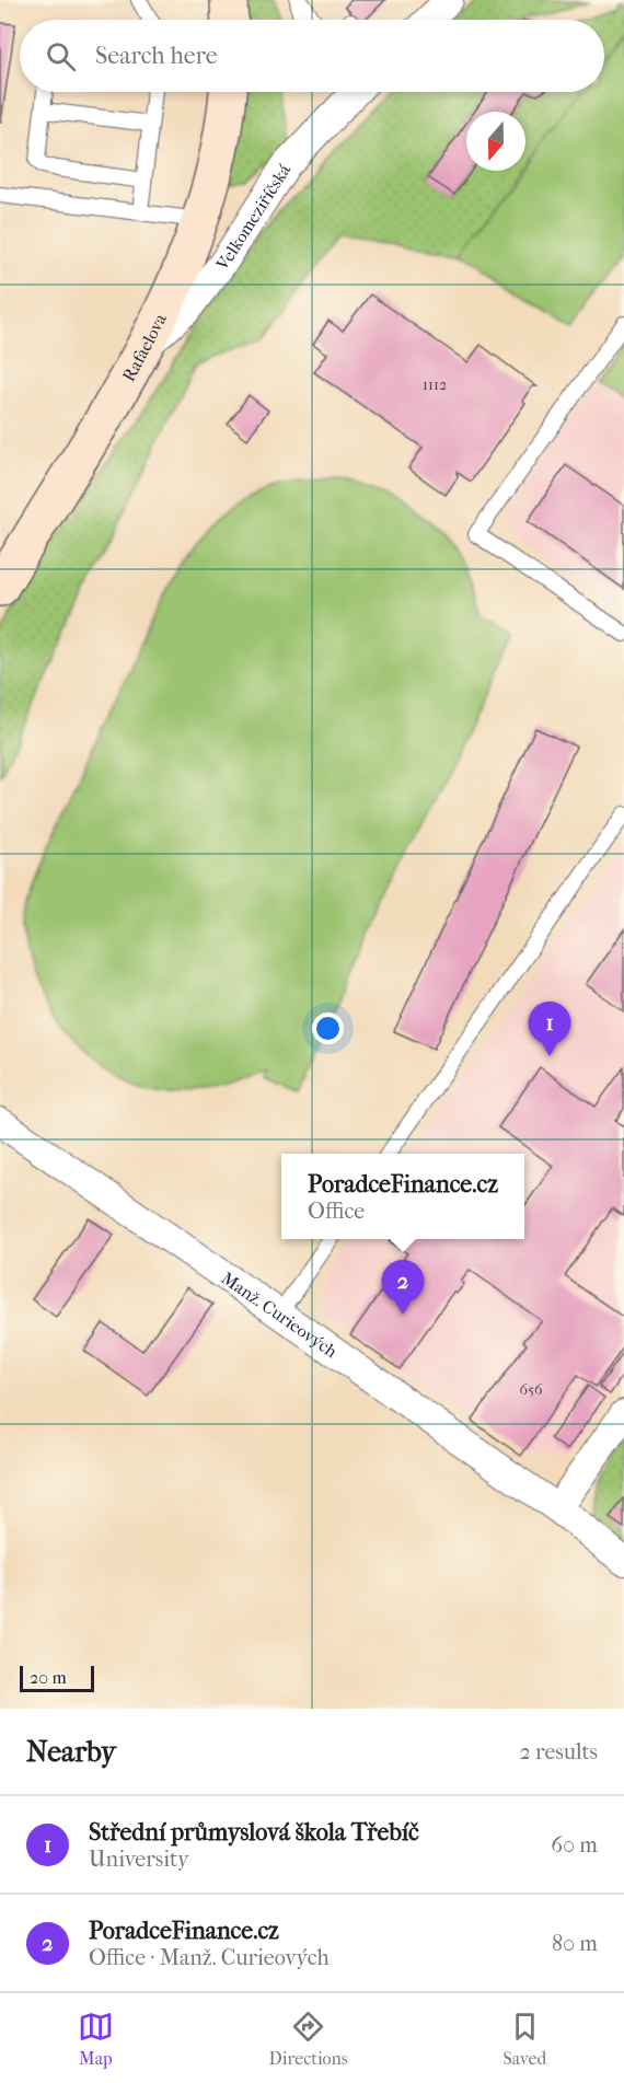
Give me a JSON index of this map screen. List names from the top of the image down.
{
  "streets": {
    "main road": ["Rafaelova"],
    "street": ["Velkomeziříčská", "Manž. Curieových"]
  },
  "crossings": [
    ["Velkomeziříčská", "Rafaelova"]
  ],
  "house_numbers": ["1112", "656"],
  "scale_bar": "20 m",
  "north": "bottom",
  "page": {
    "search": "Search here",
    "pins": ["1", "2"],
    "popup": ["PoradceFinance.cz", "Office"],
    "scale": "20 m",
    "heading": ["Nearby", "2 results"],
    "list": [
      {
        "mark": "1",
        "name": "Střední průmyslová škola Třebíč",
        "note": "University",
        "value": "60 m"
      },
      {
        "mark": "2",
        "name": "PoradceFinance.cz",
        "note": "Office · Manž. Curieových",
        "value": "80 m"
      }
    ],
    "nav": ["Map", "Directions", "Saved"]
  }
}
